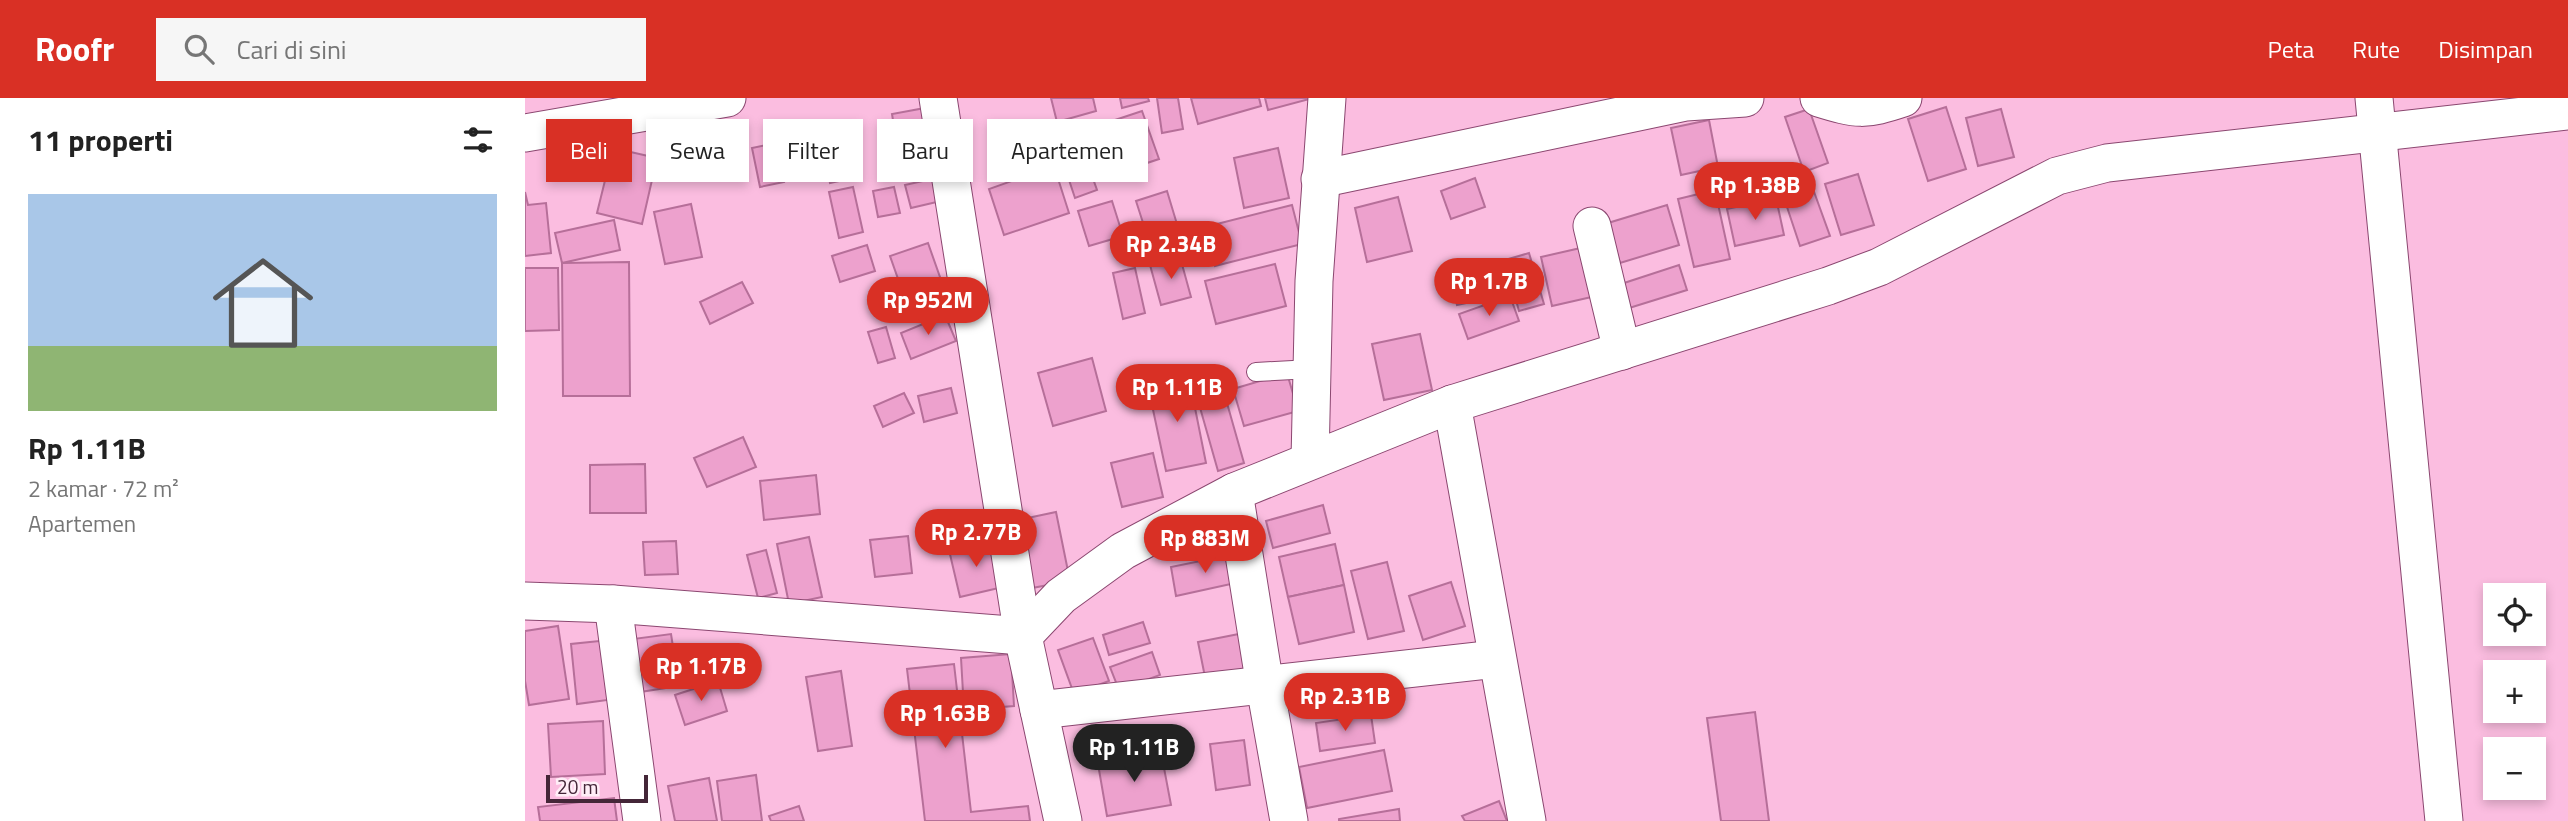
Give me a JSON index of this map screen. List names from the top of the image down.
{
  "scale_bar": "20 m",
  "page": {
    "header": "Roofr",
    "search": "Cari di sini",
    "nav": ["Peta", "Rute", "Disimpan"],
    "heading": "11 properti",
    "chip": [
      "Beli",
      "Sewa",
      "Filter",
      "Baru",
      "Apartemen"
    ],
    "price": [
      "Rp 1.38B",
      "Rp 2.34B",
      "Rp 1.7B",
      "Rp 952M",
      "Rp 1.11B",
      "Rp 2.77B",
      "Rp 883M",
      "Rp 1.17B",
      "Rp 2.31B",
      "Rp 1.63B",
      "Rp 1.11B"
    ],
    "list": [
      {
        "name": "Rp 1.11B",
        "note": "2 kamar · 72 m² · Apartemen"
      }
    ],
    "map_buttons": ["+", "−"],
    "scale": "20 m"
  }
}
